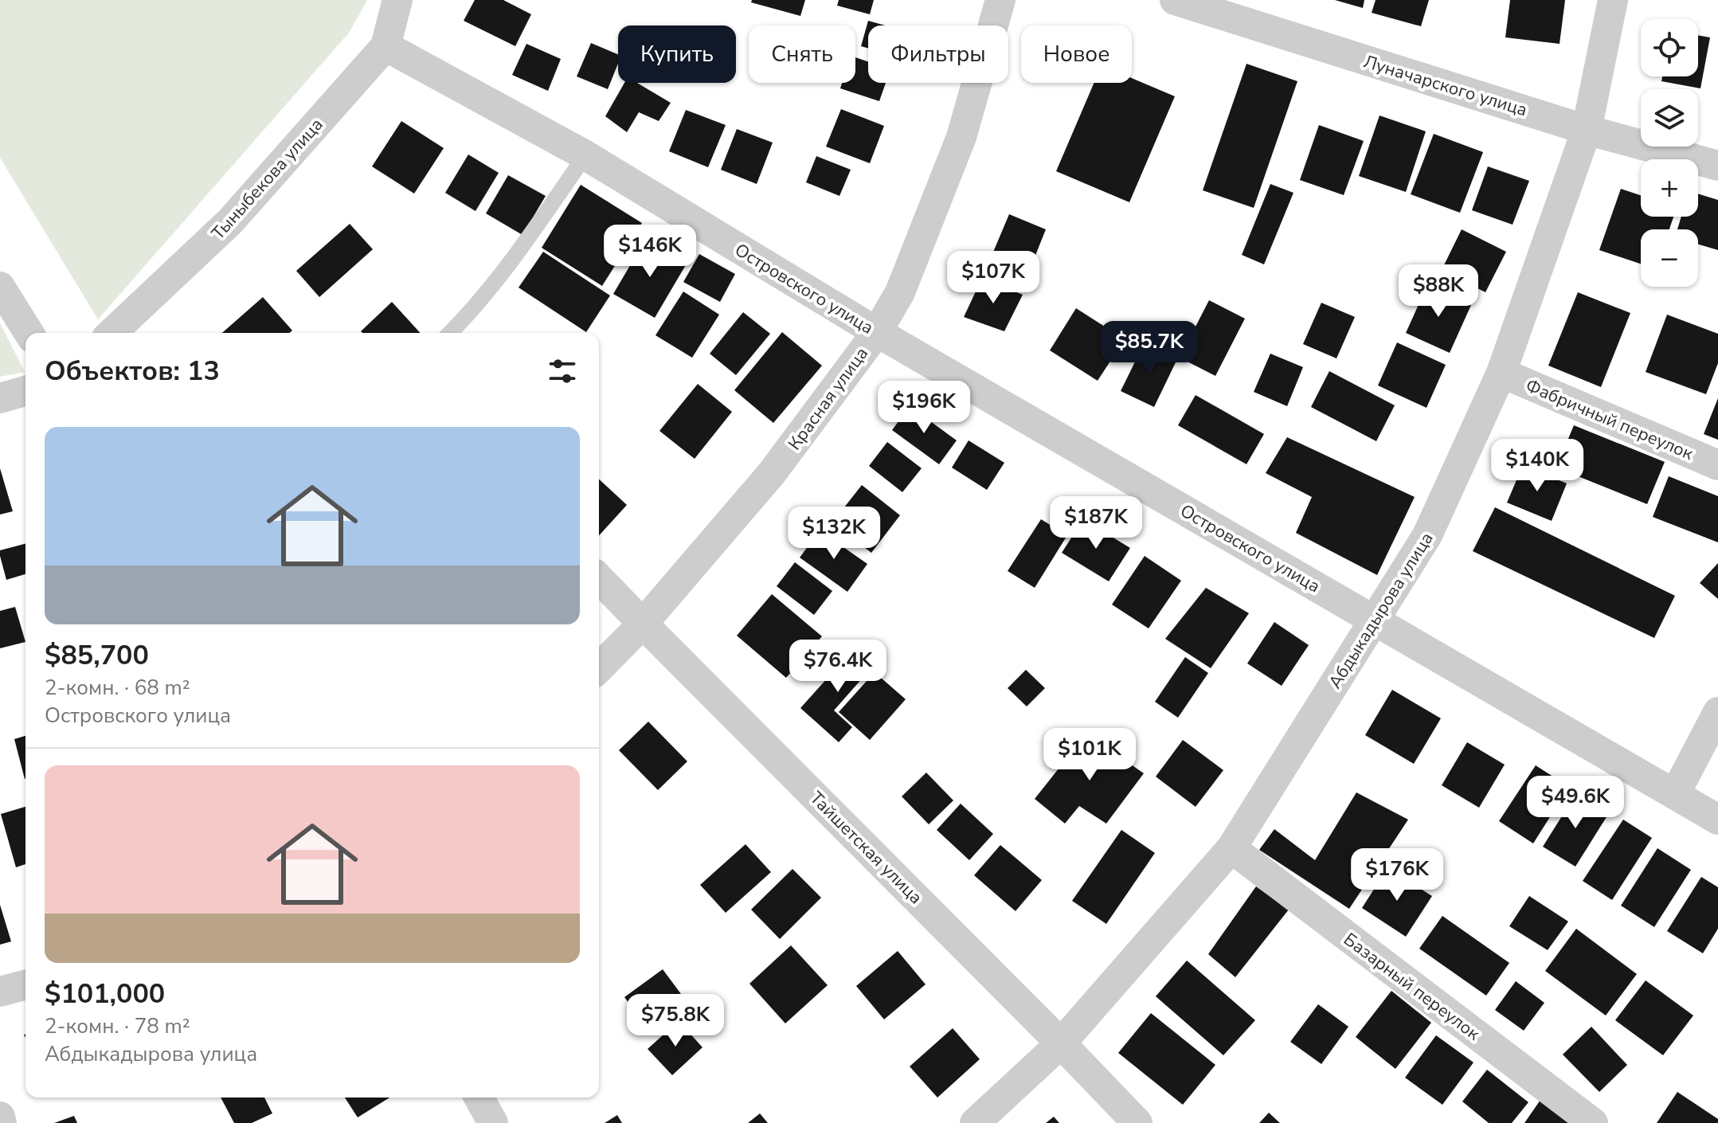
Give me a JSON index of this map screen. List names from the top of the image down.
{
  "streets": {
    "street": [
      "Луначарского улица",
      "Тыныбекова улица",
      "Островского улица",
      "Красная улица",
      "Фабричный переулок",
      "Абдыкадырова улица",
      "Тайшетская улица",
      "Базарный переулок"
    ]
  },
  "crossings": [
    ["Луначарского улица", "Абдыкадырова улица"],
    ["Тыныбекова улица", "Островского улица"],
    ["Островского улица", "Красная улица"],
    ["Островского улица", "Абдыкадырова улица"],
    ["Красная улица", "Тайшетская улица"],
    ["Фабричный переулок", "Абдыкадырова улица"],
    ["Абдыкадырова улица", "Тайшетская улица"],
    ["Абдыкадырова улица", "Базарный переулок"]
  ],
  "page": {
    "map_buttons": ["+", "−"],
    "chip": [
      "Купить",
      "Снять",
      "Фильтры",
      "Новое"
    ],
    "price": [
      "$146K",
      "$107K",
      "$88K",
      "$85.7K",
      "$196K",
      "$140K",
      "$187K",
      "$132K",
      "$76.4K",
      "$101K",
      "$49.6K",
      "$176K",
      "$75.8K"
    ],
    "heading": "Объектов: 13",
    "list": [
      {
        "name": "$85,700",
        "note": "2-комн. · 68 m² · Островского улица"
      },
      {
        "name": "$101,000",
        "note": "2-комн. · 78 m² · Абдыкадырова улица"
      }
    ]
  }
}
